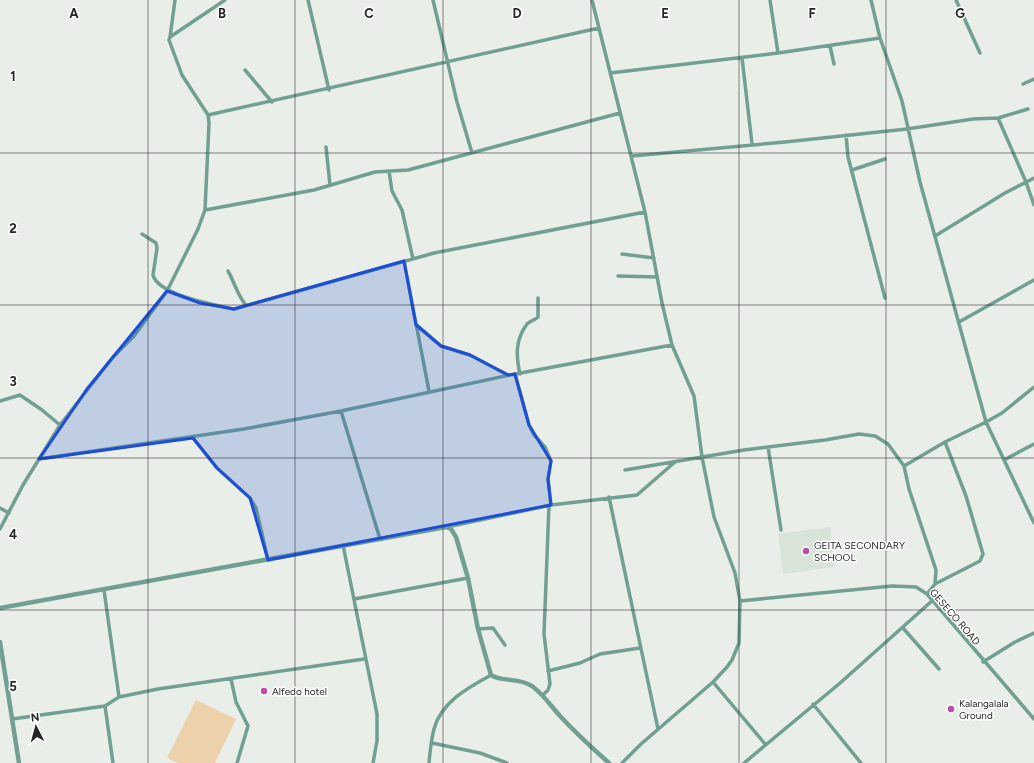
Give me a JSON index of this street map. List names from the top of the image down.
{
  "streets": {
    "street": ["GESECO ROAD"]
  },
  "places": ["GEITA SECONDARY SCHOOL", "Alfedo hotel", "Kalangalala Ground"],
  "north": "top",
  "grid": {
    "columns": [
      "A",
      "B",
      "C",
      "D",
      "E",
      "F",
      "G"
    ],
    "rows": [
      "1",
      "2",
      "3",
      "4",
      "5"
    ]
  }
}
